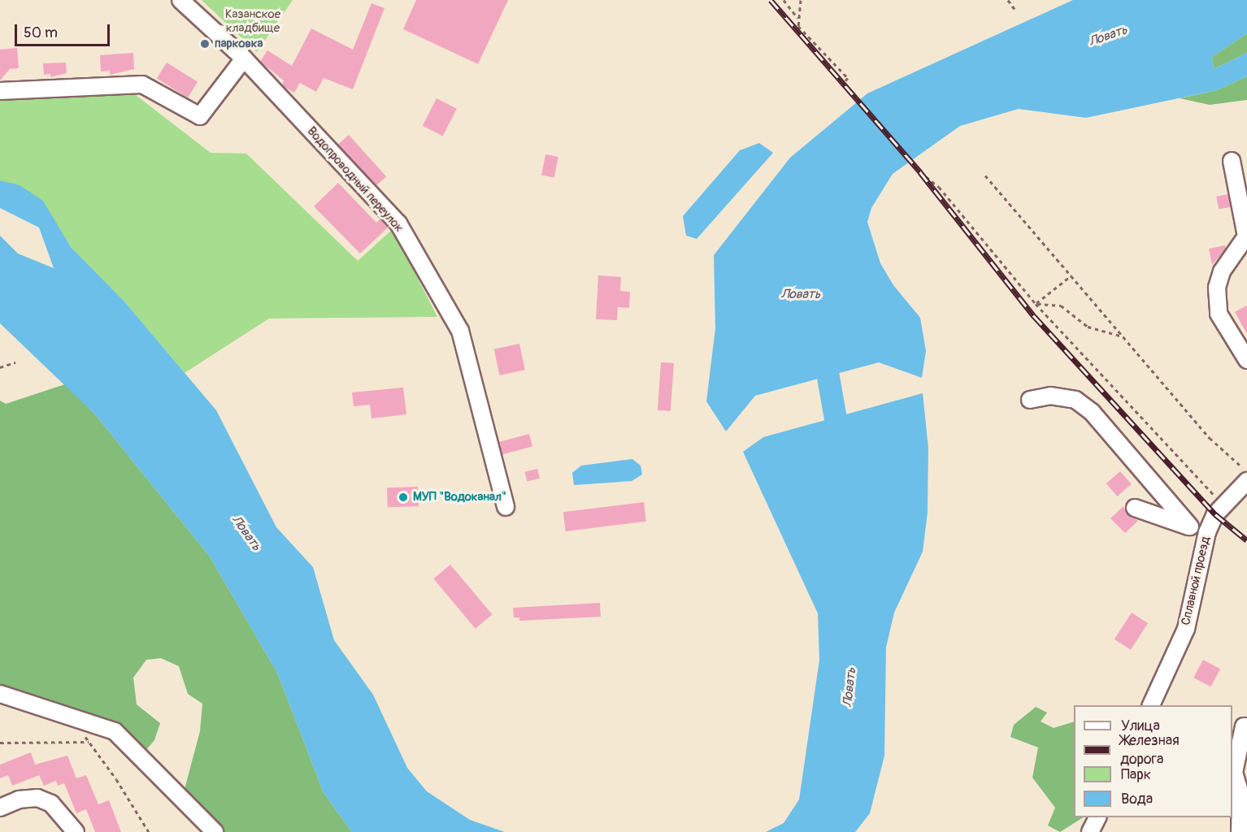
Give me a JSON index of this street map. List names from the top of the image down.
{
  "streets": {
    "street": ["Водопроводный переулок", "Сплавной проезд"]
  },
  "water": ["Ловать"],
  "parks": ["Казанское кладбище"],
  "places": ["парковка", "МУП \"Водоканал\""],
  "legend": [
    "Улица",
    "Железная дорога",
    "Парк",
    "Вода"
  ],
  "scale_bar": "50 m"
}
